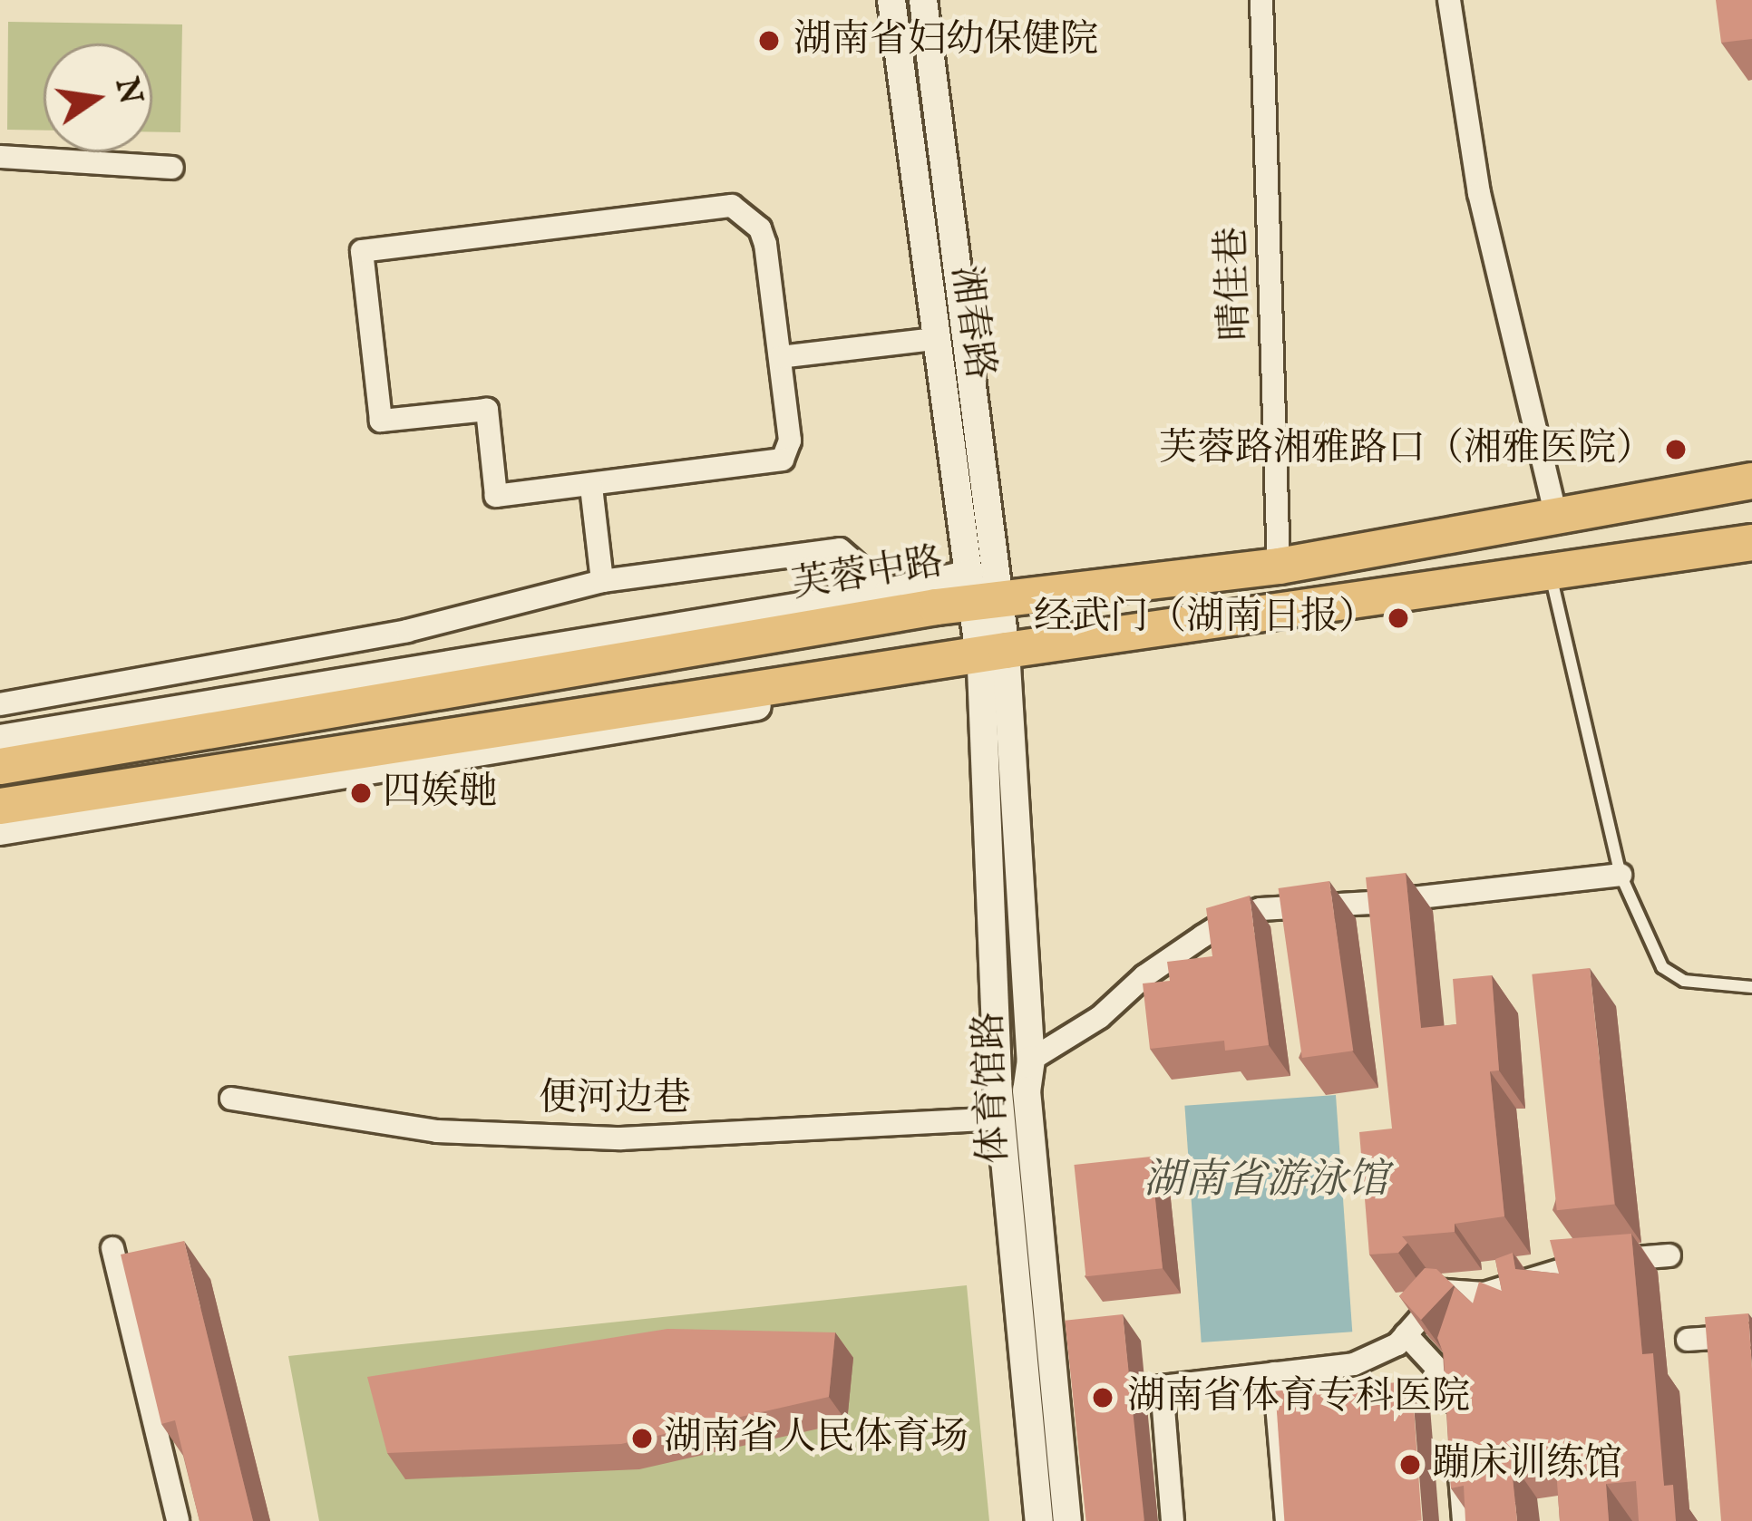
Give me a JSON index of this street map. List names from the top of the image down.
{
  "streets": {
    "main road": ["芙蓉中路"],
    "street": [
      "晴佳巷",
      "湘春路",
      "体育馆路",
      "便河边巷"
    ]
  },
  "crossings": [
    ["晴佳巷", "芙蓉中路"],
    ["湘春路", "芙蓉中路"],
    ["湘春路", "体育馆路"],
    ["体育馆路", "便河边巷"]
  ],
  "water": ["湖南省游泳馆"],
  "places": [
    "湖南省妇幼保健院",
    "芙蓉路湘雅路口（湘雅医院）",
    "经武门（湖南日报）",
    "四娭毑",
    "湖南省体育专科医院",
    "湖南省人民体育场",
    "蹦床训练馆"
  ],
  "north": "right"
}
